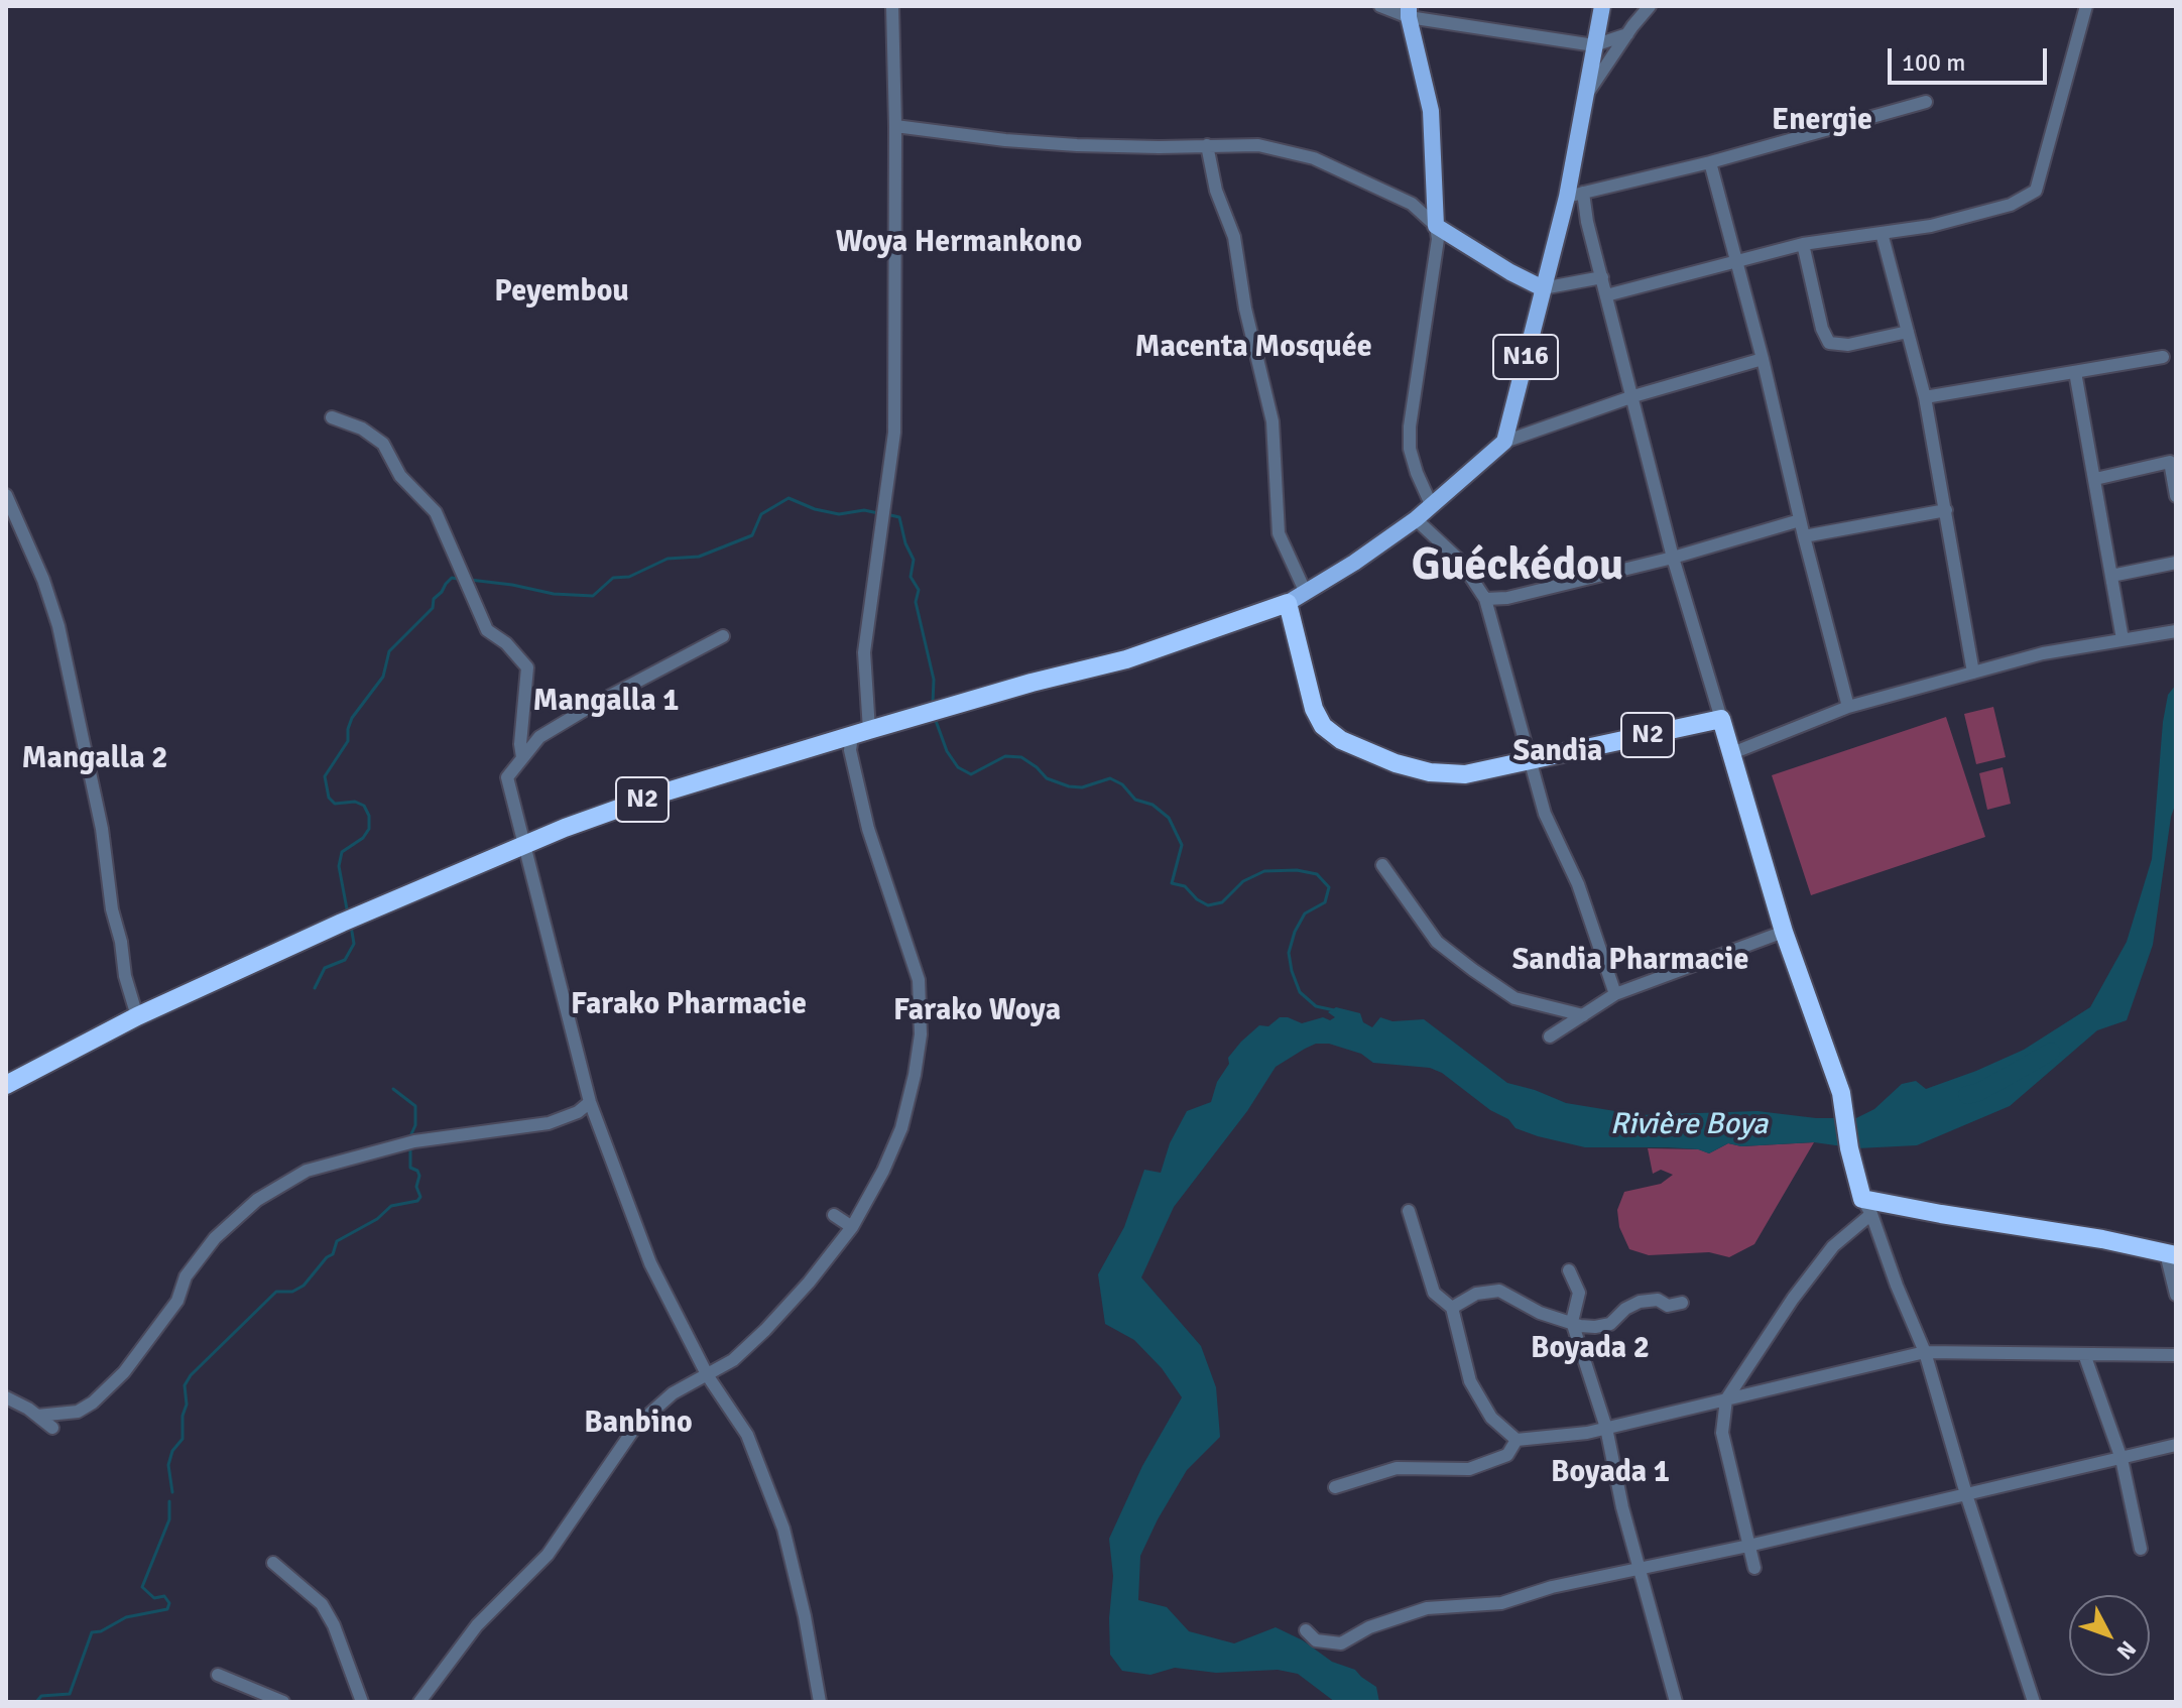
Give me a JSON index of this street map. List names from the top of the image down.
{
  "streets": {
    "highway": ["N2"],
    "main road": ["N16"]
  },
  "districts": [
    "Energie",
    "Woya Hermankono",
    "Peyembou",
    "Macenta Mosquée",
    "Guéckédou",
    "Mangalla 1",
    "Sandia",
    "Mangalla 2",
    "Sandia Pharmacie",
    "Farako Pharmacie",
    "Farako Woya",
    "Boyada 2",
    "Banbino",
    "Boyada 1"
  ],
  "water": ["Rivière Boya"],
  "scale_bar": "100 m",
  "north": "bottom right"
}
